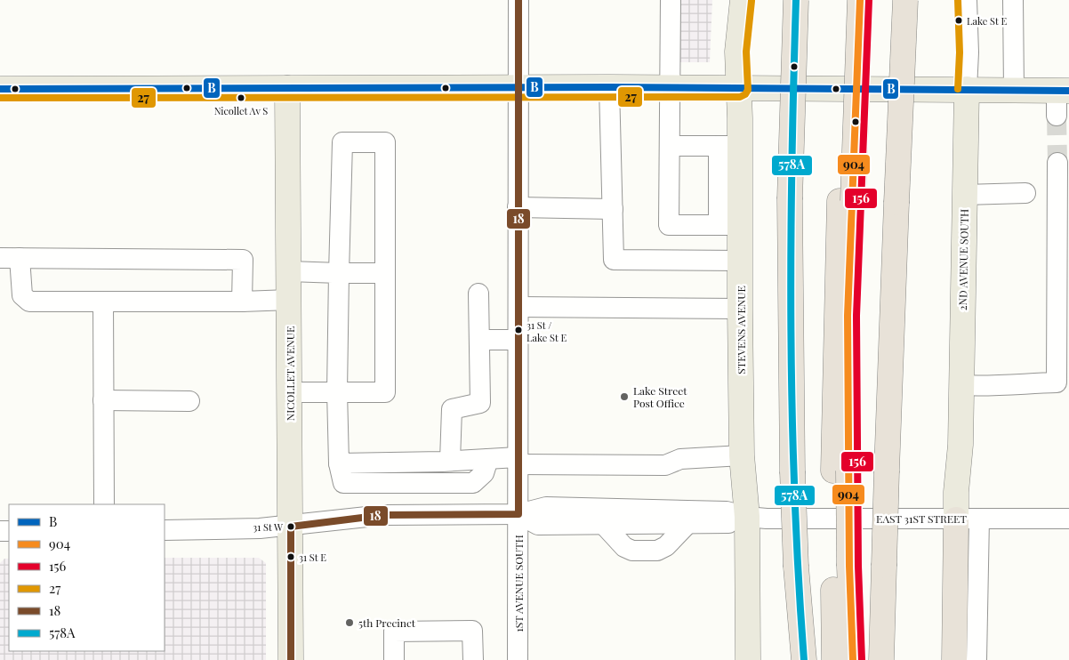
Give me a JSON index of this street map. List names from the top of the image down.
{
  "streets": {
    "main road": ["2ND AVENUE SOUTH", "STEVENS AVENUE", "NICOLLET AVENUE"],
    "street": ["EAST 31ST STREET", "1ST AVENUE SOUTH"]
  },
  "crossings": [
    ["2ND AVENUE SOUTH", "EAST 31ST STREET"],
    ["STEVENS AVENUE", "EAST 31ST STREET"],
    ["NICOLLET AVENUE", "EAST 31ST STREET"],
    ["EAST 31ST STREET", "1ST AVENUE SOUTH"]
  ],
  "places": [
    "Lake St E",
    "Nicollet Av S",
    "31 St / Lake St E",
    "Lake Street Post Office",
    "31 St W",
    "31 St E",
    "5th Precinct"
  ],
  "lines": [
    "transit line 904",
    "transit line 156",
    "transit line 27",
    "transit line 18",
    "transit line 578A",
    "transit line B"
  ],
  "legend": [
    "B",
    "904",
    "156",
    "27",
    "18",
    "578A"
  ]
}
